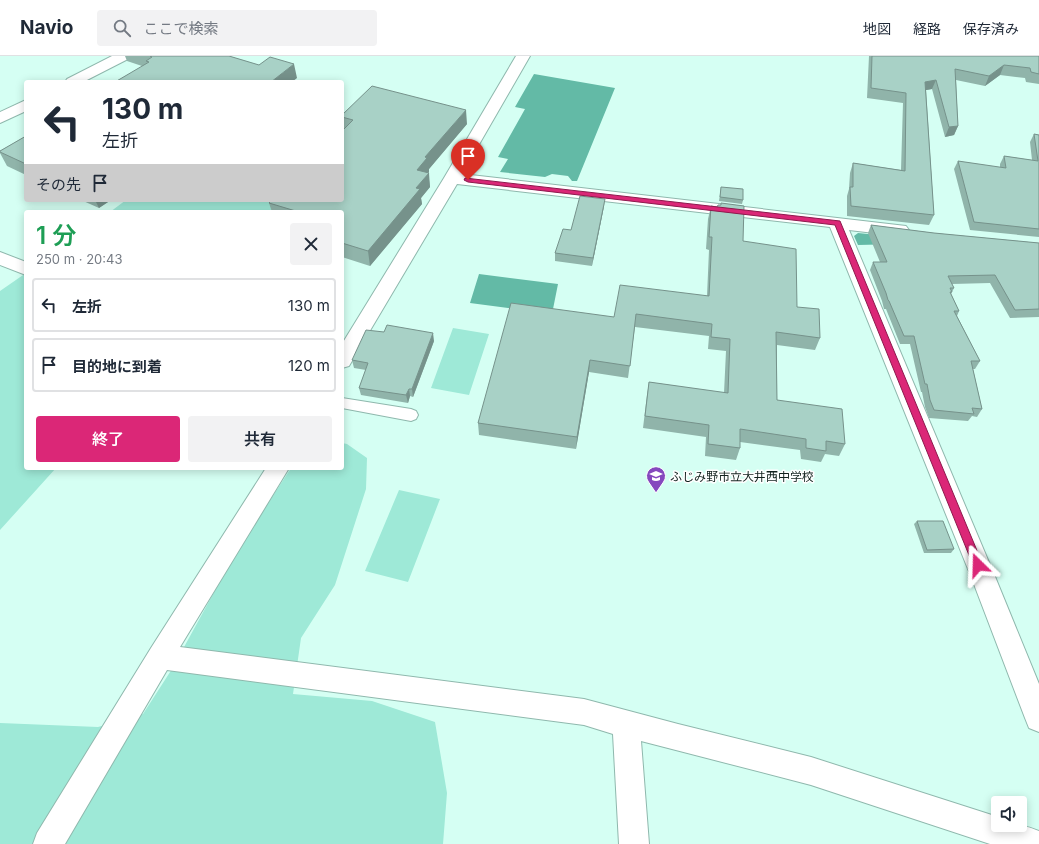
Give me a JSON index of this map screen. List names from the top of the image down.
{
  "places": {
    "school or university": ["ふじみ野市立大井西中学校"]
  },
  "page": {
    "header": "Navio",
    "search": "ここで検索",
    "nav": ["地図", "経路", "保存済み"],
    "turn": ["130 m", "左折"],
    "then": "その先",
    "heading": ["1 分", "250 m · 20:43"],
    "list": [
      {
        "name": "左折",
        "value": "130 m"
      },
      {
        "name": "目的地に到着",
        "value": "120 m"
      }
    ],
    "buttons": ["終了", "共有"]
  }
}
